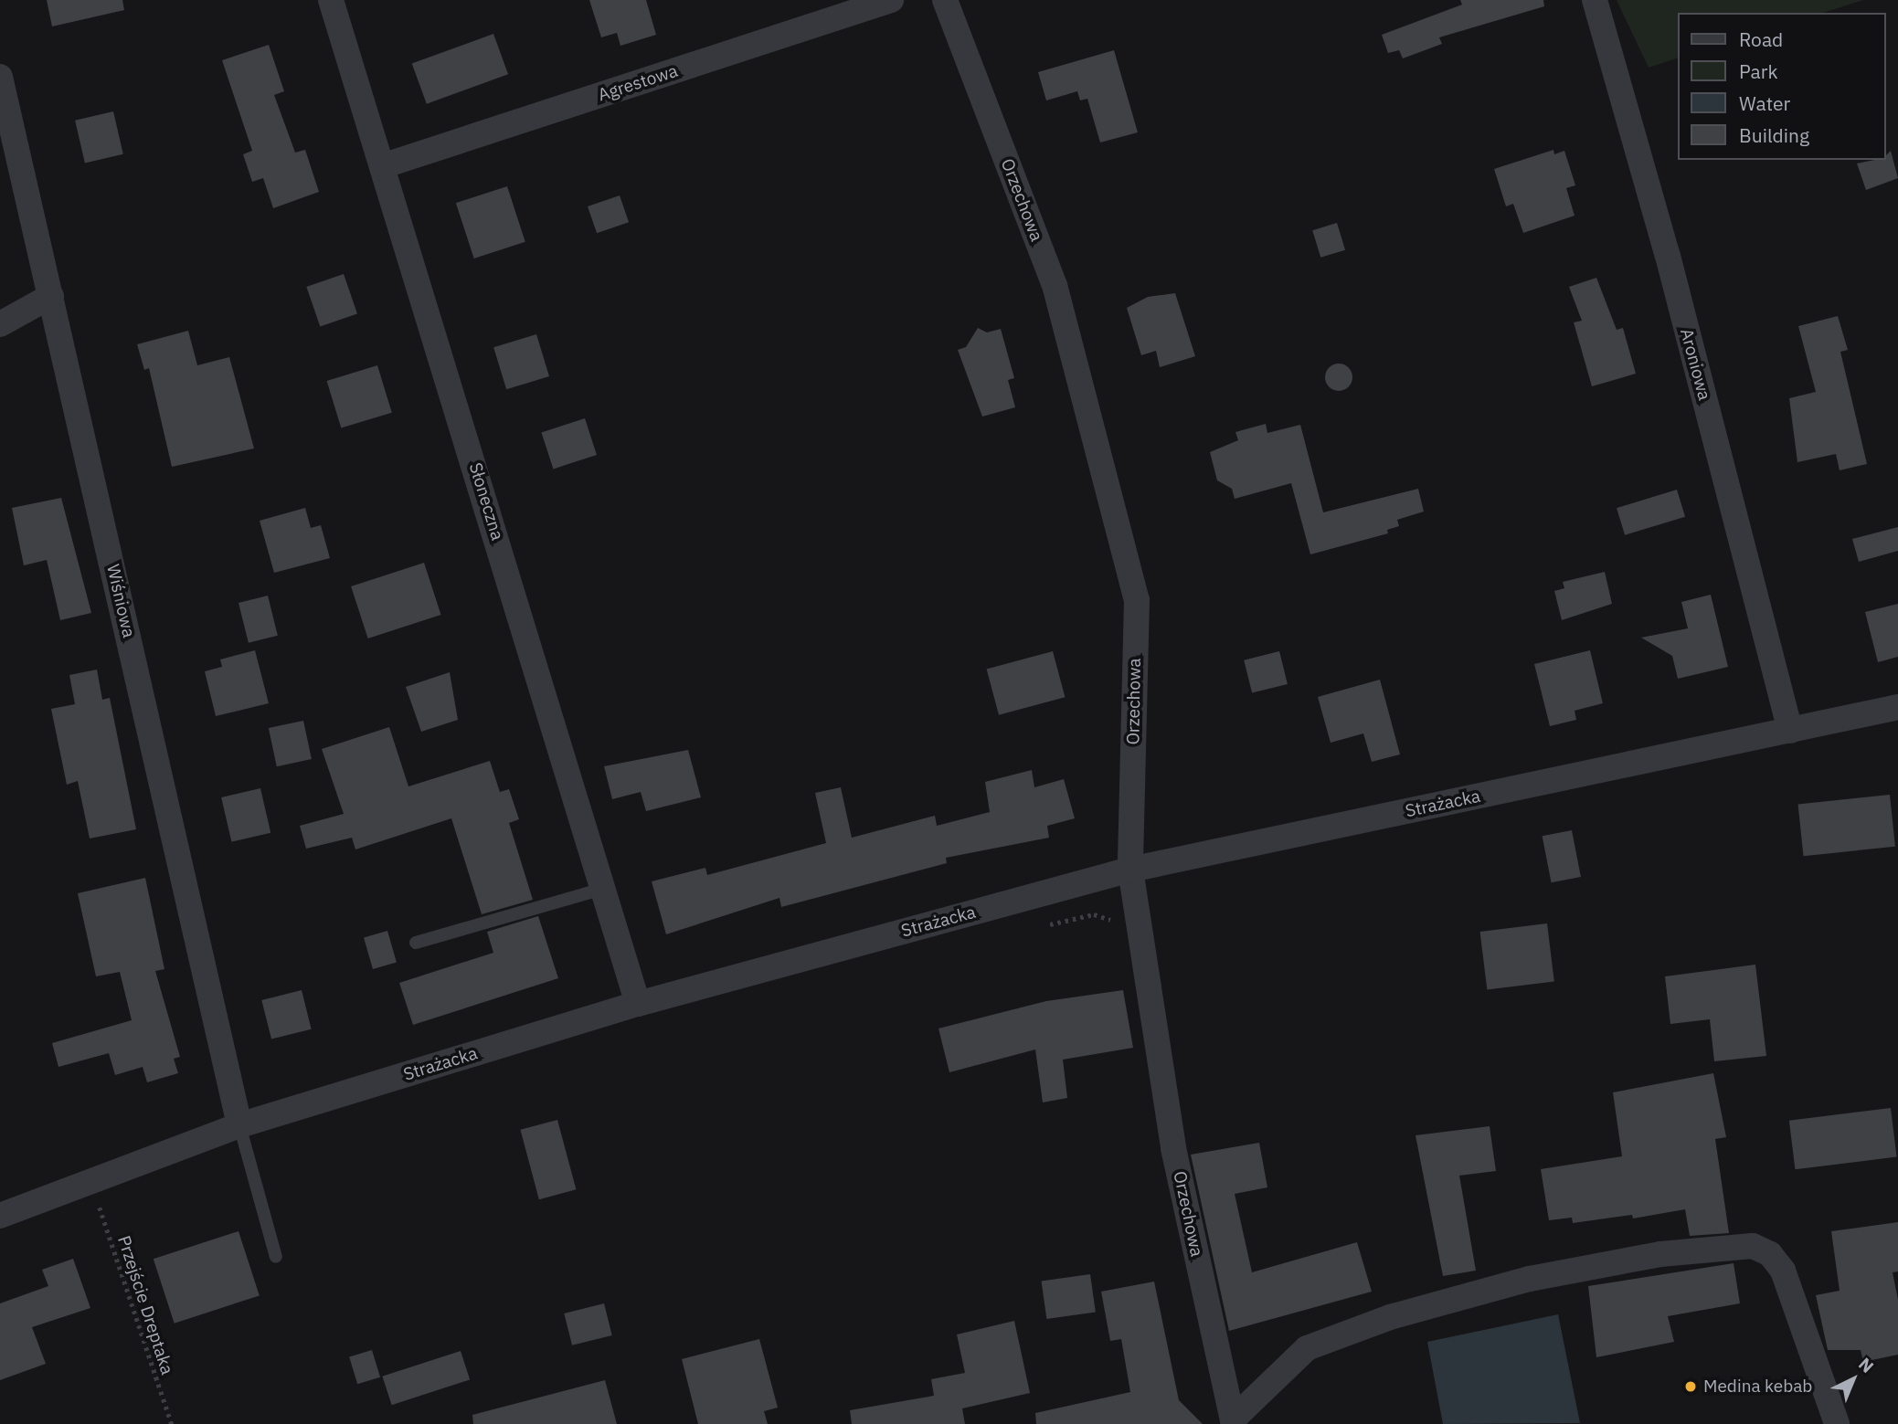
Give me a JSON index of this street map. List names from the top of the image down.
{
  "streets": {
    "street": [
      "Agrestowa",
      "Orzechowa",
      "Aroniowa",
      "Słoneczna",
      "Wiśniowa",
      "Strażacka"
    ],
    "path": ["Przejście Dreptaka"]
  },
  "crossings": [
    ["Agrestowa", "Słoneczna"],
    ["Orzechowa", "Strażacka"],
    ["Aroniowa", "Strażacka"],
    ["Słoneczna", "Strażacka"],
    ["Wiśniowa", "Strażacka"]
  ],
  "places": ["Medina kebab"],
  "legend": [
    "Road",
    "Park",
    "Water",
    "Building"
  ],
  "north": "top right"
}
